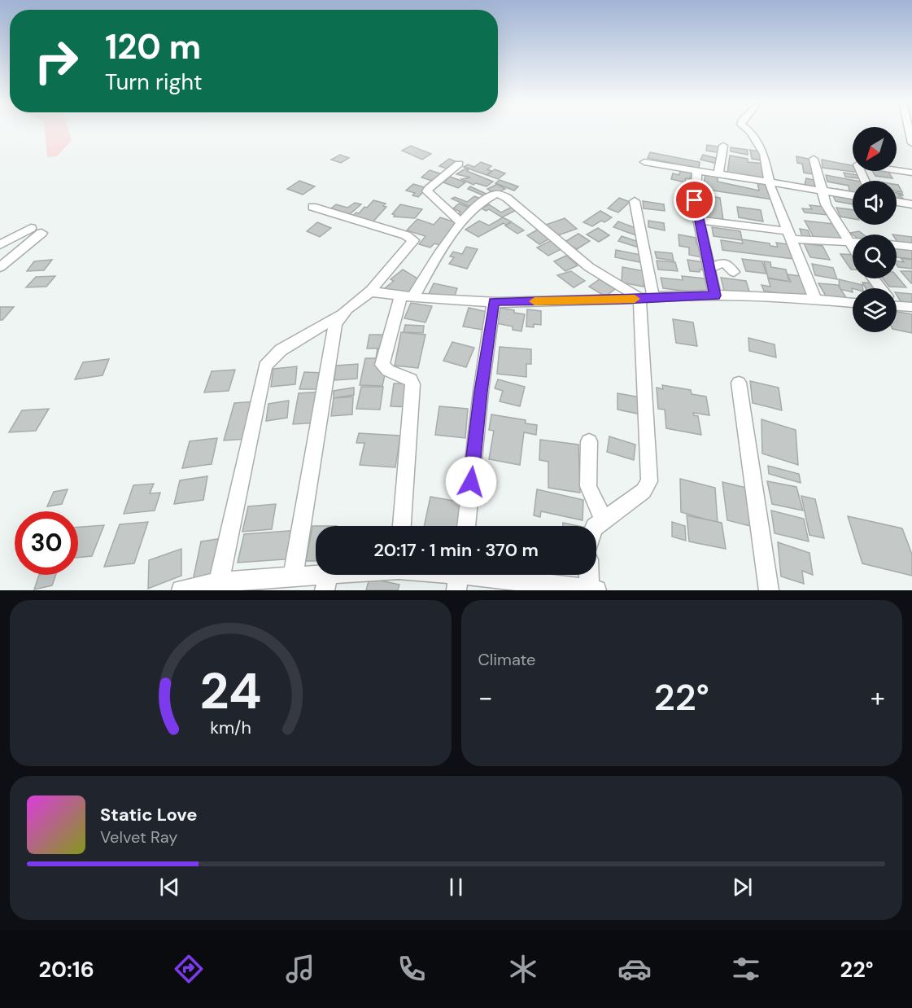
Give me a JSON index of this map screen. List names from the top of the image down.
{
  "north": "bottom left",
  "page": {
    "turn": ["120 m", "Turn right"],
    "limit": "30",
    "trip": "20:17 · 1 min · 370 m",
    "tile": "Climate",
    "heat": ["−", "22°", "+"],
    "song": ["Static Love", "Velvet Ray"],
    "tabs": ["20:16", "22°"],
    "gauge": ["24", "km/h"]
  }
}
